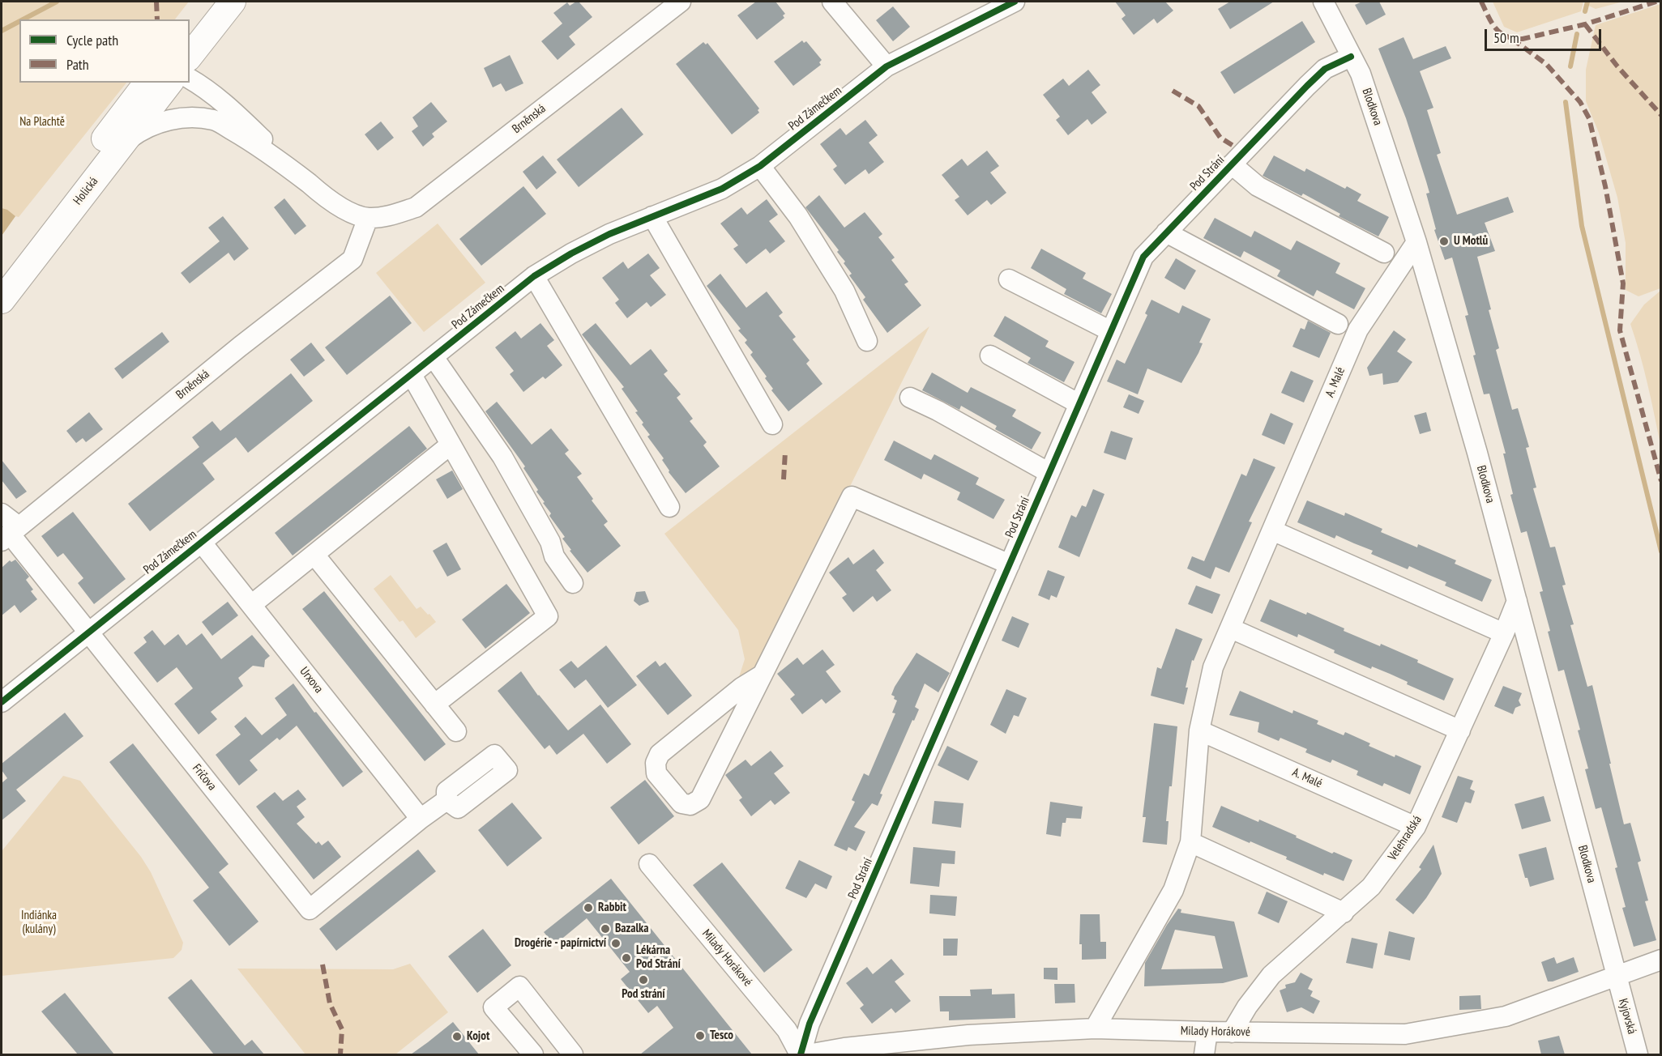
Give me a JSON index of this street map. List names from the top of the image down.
{
  "streets": {
    "main road": ["Holická"],
    "street": [
      "Blodkova",
      "Pod Zámečkem",
      "Brněnská",
      "Pod Strání",
      "A. Malé",
      "Urxova",
      "Fričova",
      "Velehradská",
      "Milady Horákové",
      "Kyjovská"
    ]
  },
  "crossings": [
    ["Blodkova", "Pod Strání"],
    ["Blodkova", "A. Malé"],
    ["Blodkova", "Velehradská"],
    ["Blodkova", "Milady Horákové"],
    ["Blodkova", "Kyjovská"],
    ["Pod Zámečkem", "Urxova"],
    ["Pod Zámečkem", "Fričova"],
    ["Brněnská", "Holická"],
    ["Brněnská", "Fričova"],
    ["Pod Strání", "Milady Horákové"],
    ["A. Malé", "Velehradská"],
    ["A. Malé", "Milady Horákové"],
    ["Urxova", "Fričova"],
    ["Velehradská", "Milady Horákové"],
    ["Milady Horákové", "Kyjovská"]
  ],
  "parks": ["Na Plachtě", "Indiánka (kulány)"],
  "places": [
    "U Motlů",
    "Rabbit",
    "Bazalka",
    "Drogérie - papírnictví",
    "Lékárna Pod Strání",
    "Pod strání",
    "Tesco",
    "Kojot"
  ],
  "legend": ["Cycle path", "Path"],
  "scale_bar": "50 m"
}
